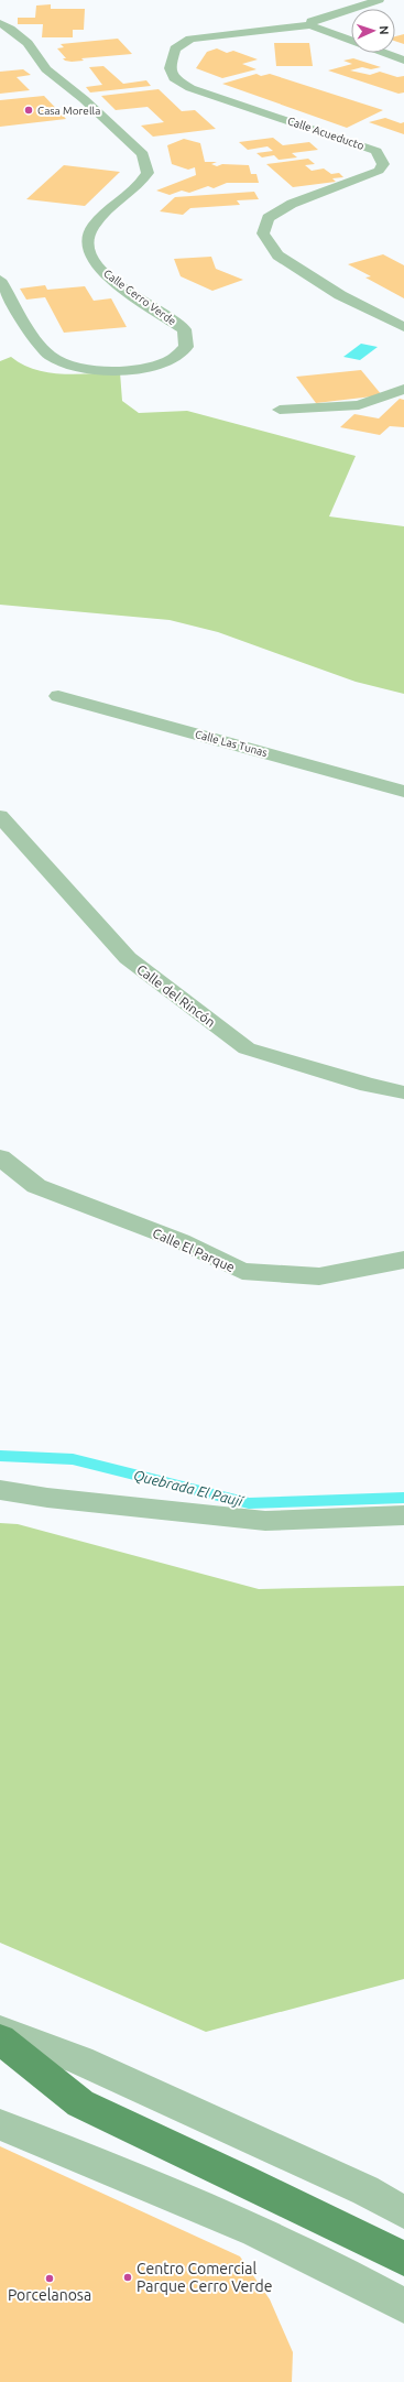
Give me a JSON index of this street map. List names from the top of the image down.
{
  "streets": {
    "street": [
      "Calle Acueducto",
      "Calle Cerro Verde",
      "Calle Las Tunas",
      "Calle del Rincón",
      "Calle El Parque"
    ]
  },
  "water": ["Quebrada El Paují"],
  "places": ["Casa Morella", "Centro Comercial Parque Cerro Verde", "Porcelanosa"],
  "north": "right"
}
